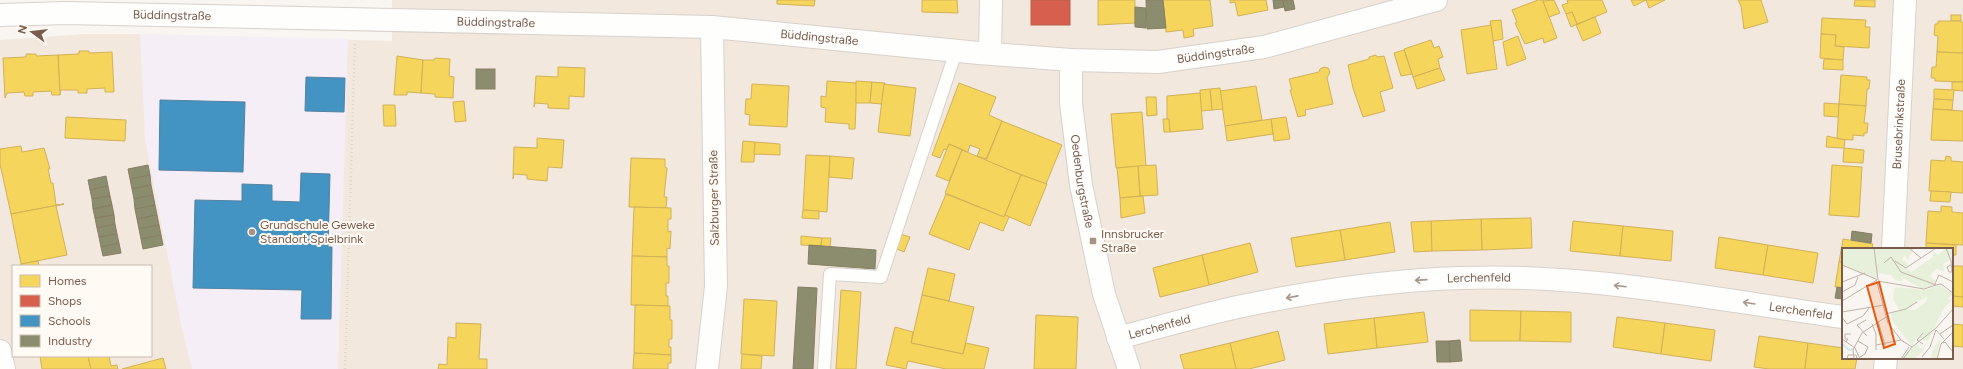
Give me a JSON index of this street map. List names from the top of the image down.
{
  "streets": {
    "street": [
      "Büddingstraße",
      "Brusebrinkstraße",
      "Oedenburgstraße",
      "Salzburger Straße",
      "Lerchenfeld"
    ]
  },
  "crossings": [
    ["Büddingstraße", "Oedenburgstraße"],
    ["Büddingstraße", "Salzburger Straße"],
    ["Oedenburgstraße", "Lerchenfeld"]
  ],
  "one_way": ["Lerchenfeld"],
  "places": {
    "other": ["Grundschule Geweke Standort Spielbrink"],
    "transit": ["Innsbrucker Straße"]
  },
  "legend": [
    "Homes",
    "Shops",
    "Schools",
    "Industry"
  ],
  "north": "left"
}
